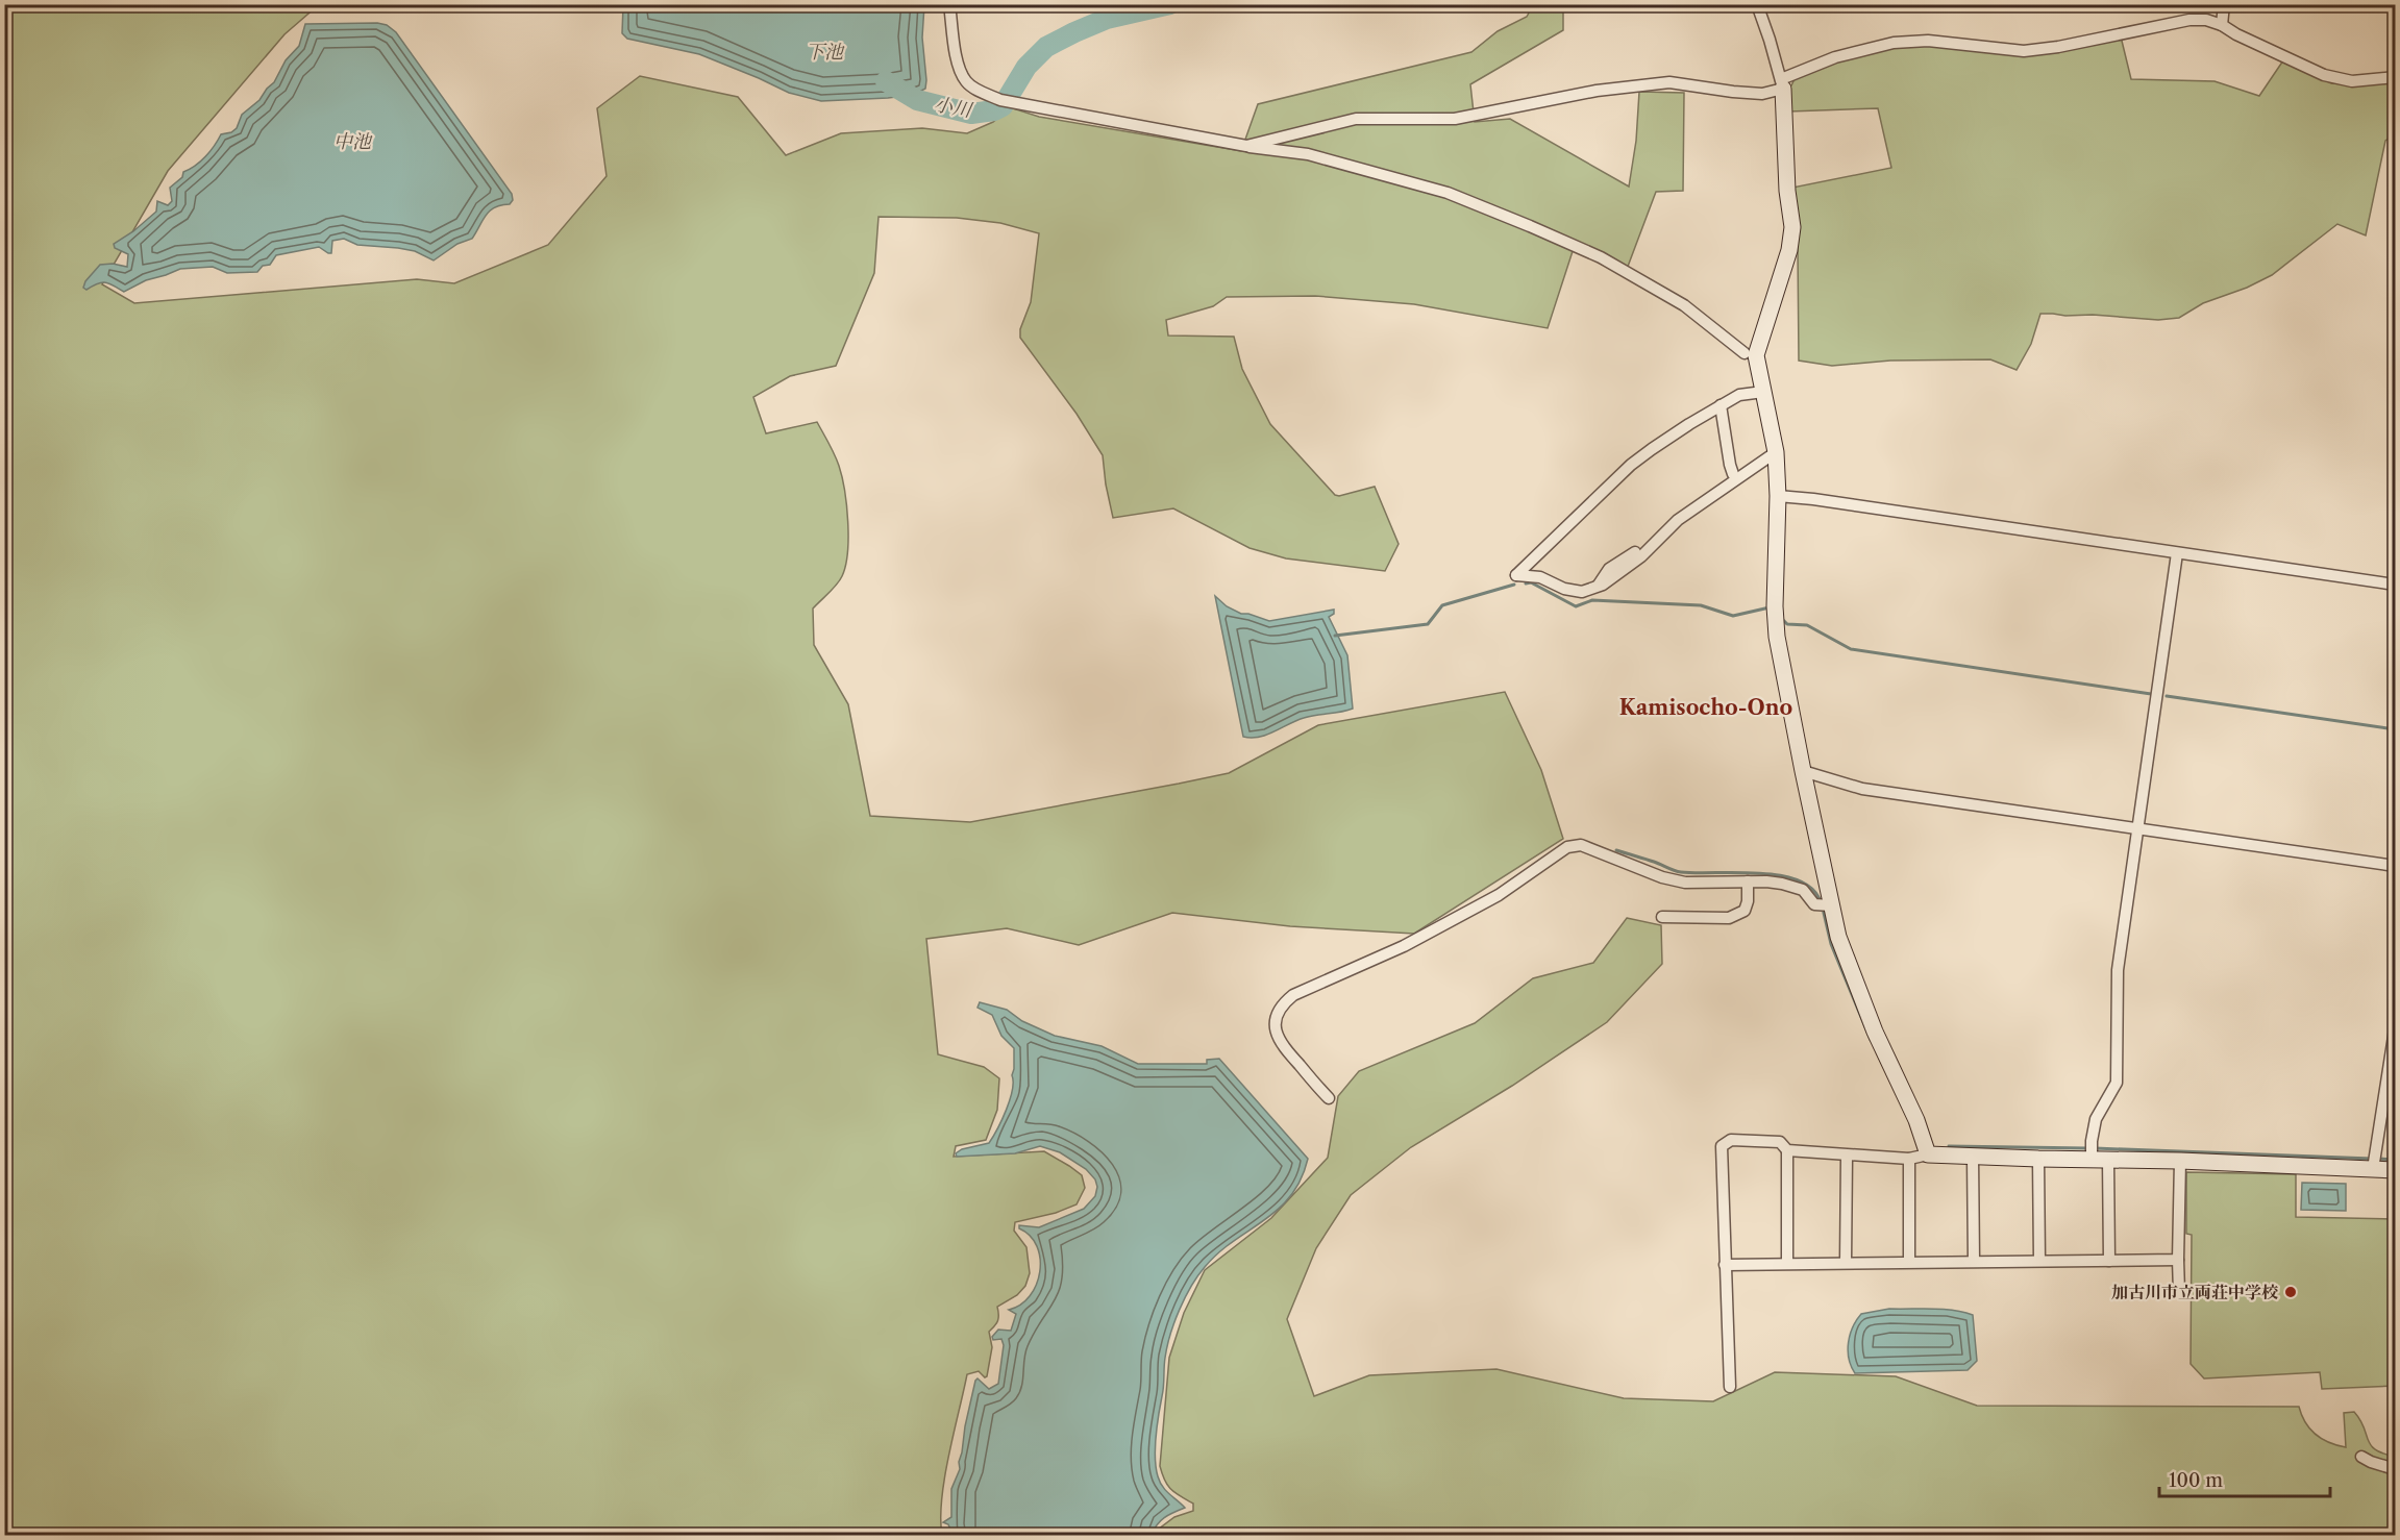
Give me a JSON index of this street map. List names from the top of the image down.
{
  "districts": ["Kamisocho-Ono"],
  "water": ["下池", "小川", "中池"],
  "places": ["加古川市立両荘中学校"],
  "scale_bar": "100 m"
}
